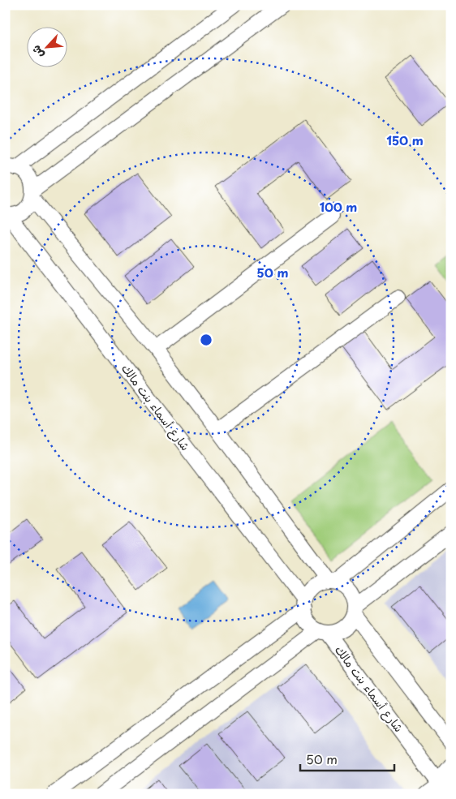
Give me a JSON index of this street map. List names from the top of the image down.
{
  "streets": {
    "street": ["شارع أسماء بنت مالك"]
  },
  "scale_bar": "50 m",
  "north": "bottom left",
  "rings": ["150 m", "100 m", "50 m"]
}
